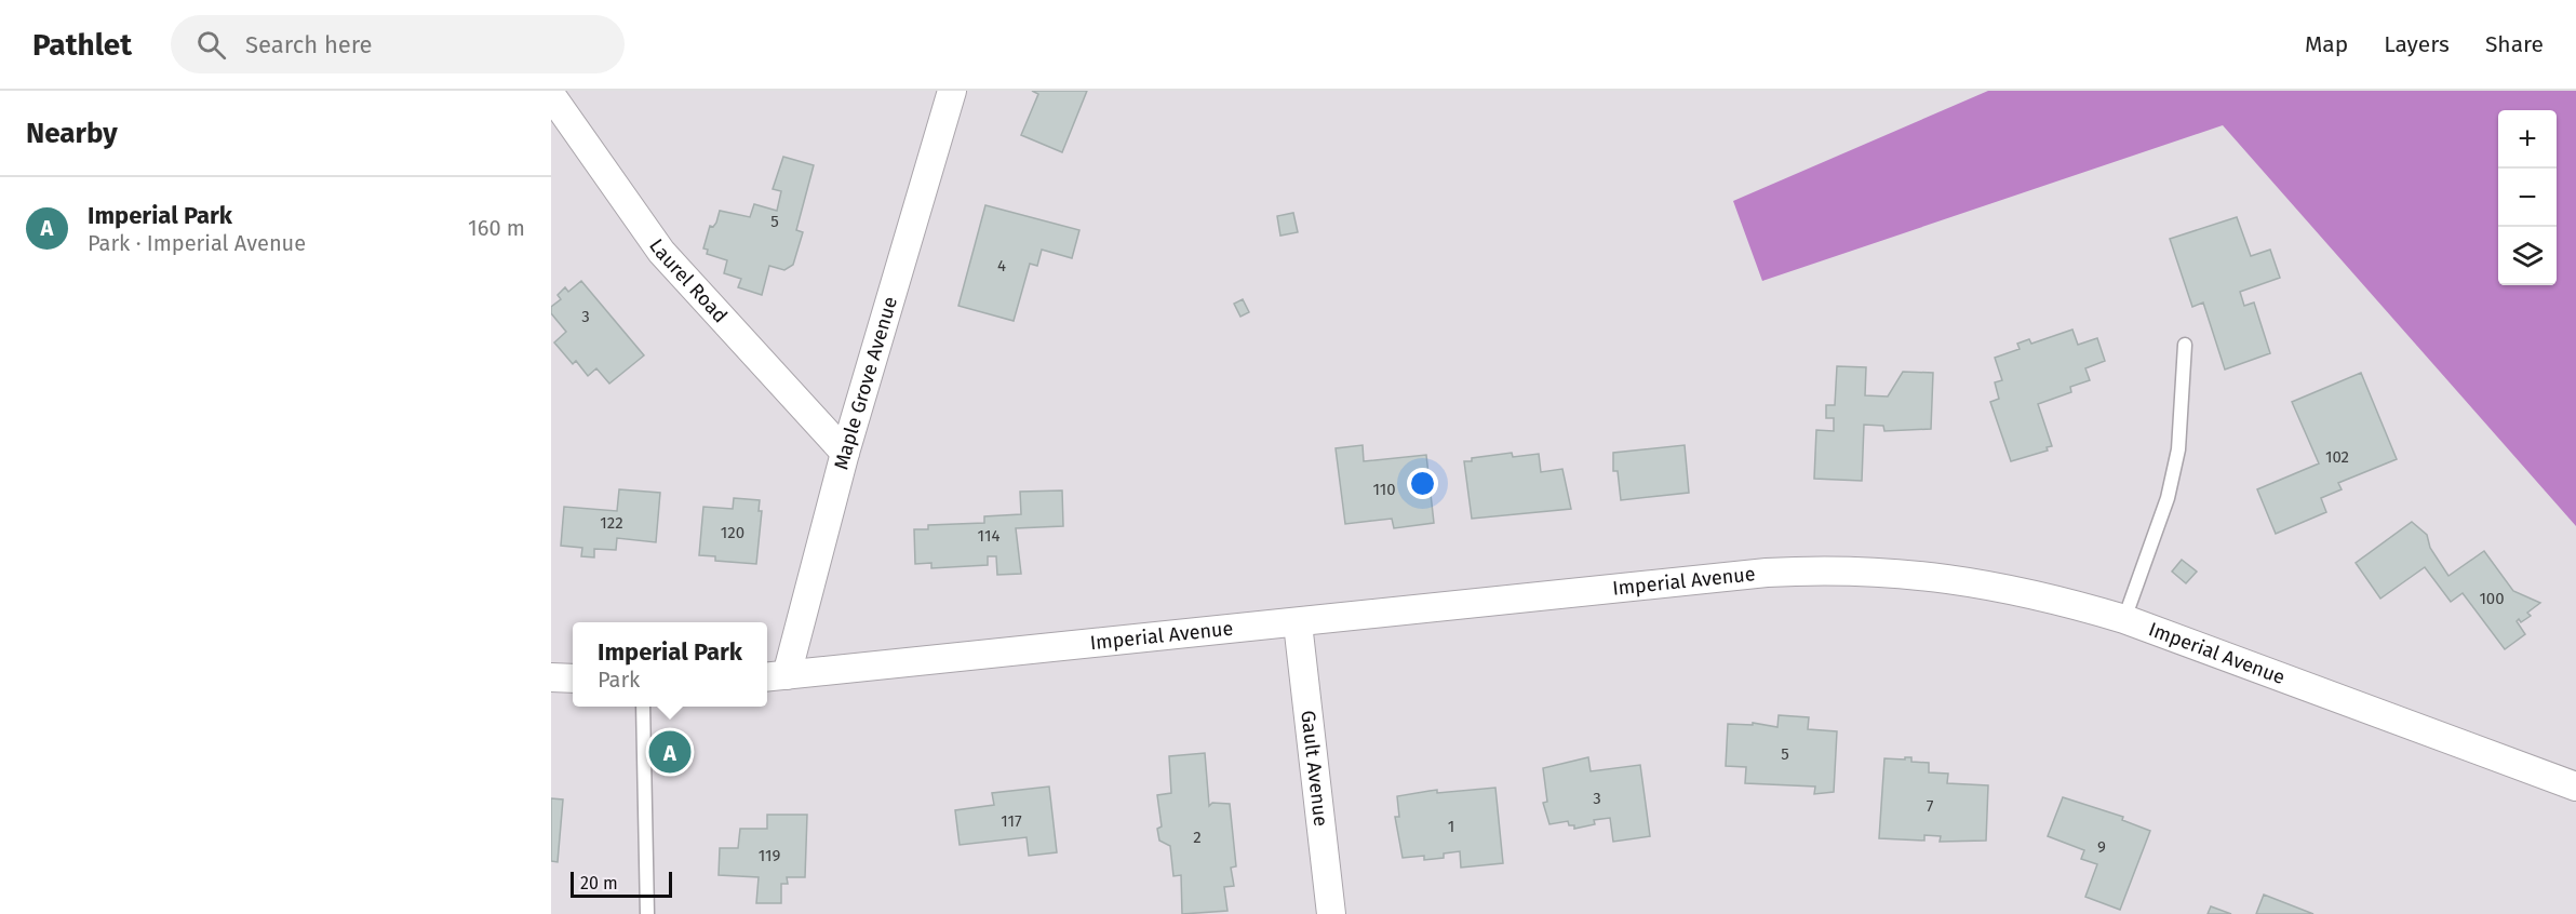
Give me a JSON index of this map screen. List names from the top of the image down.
{
  "streets": {
    "street": [
      "Laurel Road",
      "Maple Grove Avenue",
      "Imperial Avenue",
      "Gault Avenue"
    ]
  },
  "crossings": [
    ["Laurel Road", "Maple Grove Avenue"],
    ["Maple Grove Avenue", "Imperial Avenue"],
    ["Imperial Avenue", "Gault Avenue"]
  ],
  "house_numbers": [
    "5",
    "4",
    "3",
    "102",
    "110",
    "122",
    "120",
    "114",
    "100",
    "5",
    "3",
    "7",
    "117",
    "1",
    "2",
    "9",
    "119"
  ],
  "scale_bar": "20 m",
  "page": {
    "header": "Pathlet",
    "search": "Search here",
    "nav": ["Map", "Layers", "Share"],
    "heading": "Nearby",
    "map_buttons": ["+", "−"],
    "list": [
      {
        "mark": "A",
        "name": "Imperial Park",
        "note": "Park · Imperial Avenue",
        "value": "160 m"
      }
    ],
    "popup": ["Imperial Park", "Park"],
    "pins": "A",
    "scale": "20 m"
  }
}
